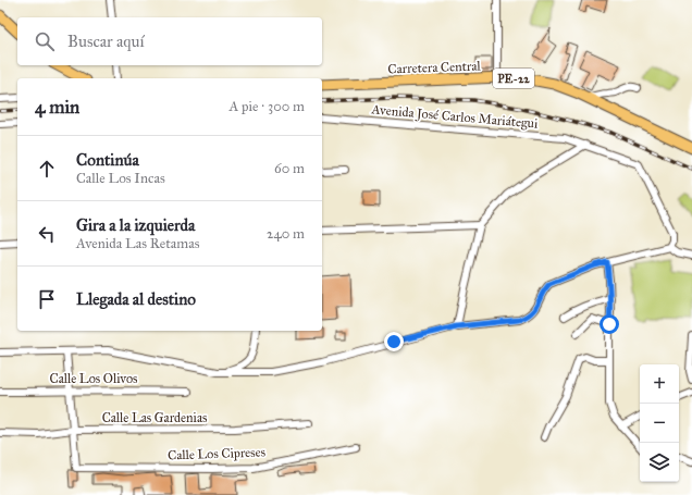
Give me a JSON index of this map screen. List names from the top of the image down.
{
  "streets": {
    "highway": ["Carretera Central", "PE-22"],
    "street": [
      "Avenida José Carlos Mariátegui",
      "Calle Los Olivos",
      "Calle Las Gardenias",
      "Calle Los Cipreses"
    ]
  },
  "crossings": [
    ["Calle Las Gardenias", "Calle Los Cipreses"]
  ],
  "page": {
    "search": "Buscar aquí",
    "heading": ["4 min", "A pie · 300 m"],
    "list": [
      ["Continúa", "Calle Los Incas", "60 m"],
      ["Gira a la izquierda", "Avenida Las Retamas", "240 m"],
      "Llegada al destino"
    ],
    "map_buttons": ["+", "−"]
  }
}
